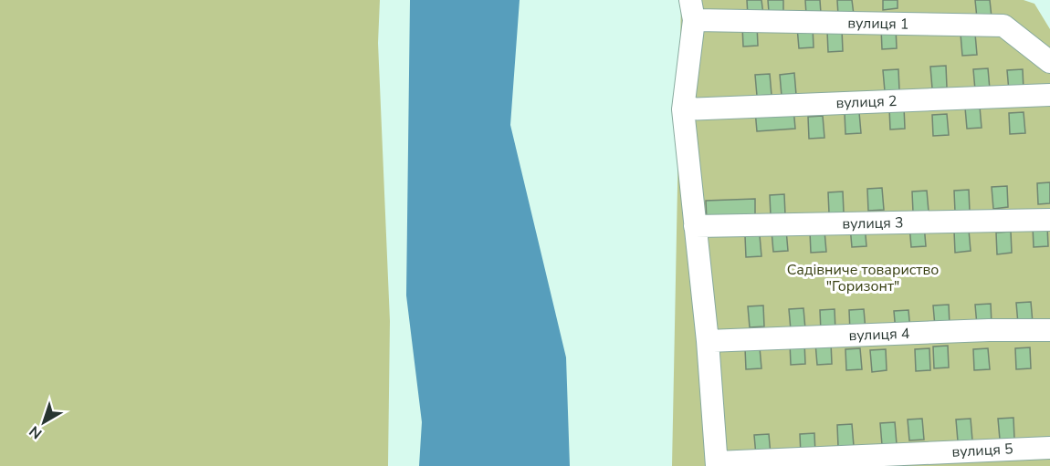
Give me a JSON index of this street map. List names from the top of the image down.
{
  "streets": {
    "street": [
      "вулиця 1",
      "вулиця 2",
      "вулиця 3",
      "вулиця 4",
      "вулиця 5"
    ]
  },
  "parks": ["Садівниче товариство \"Горизонт\""],
  "north": "bottom left"
}
